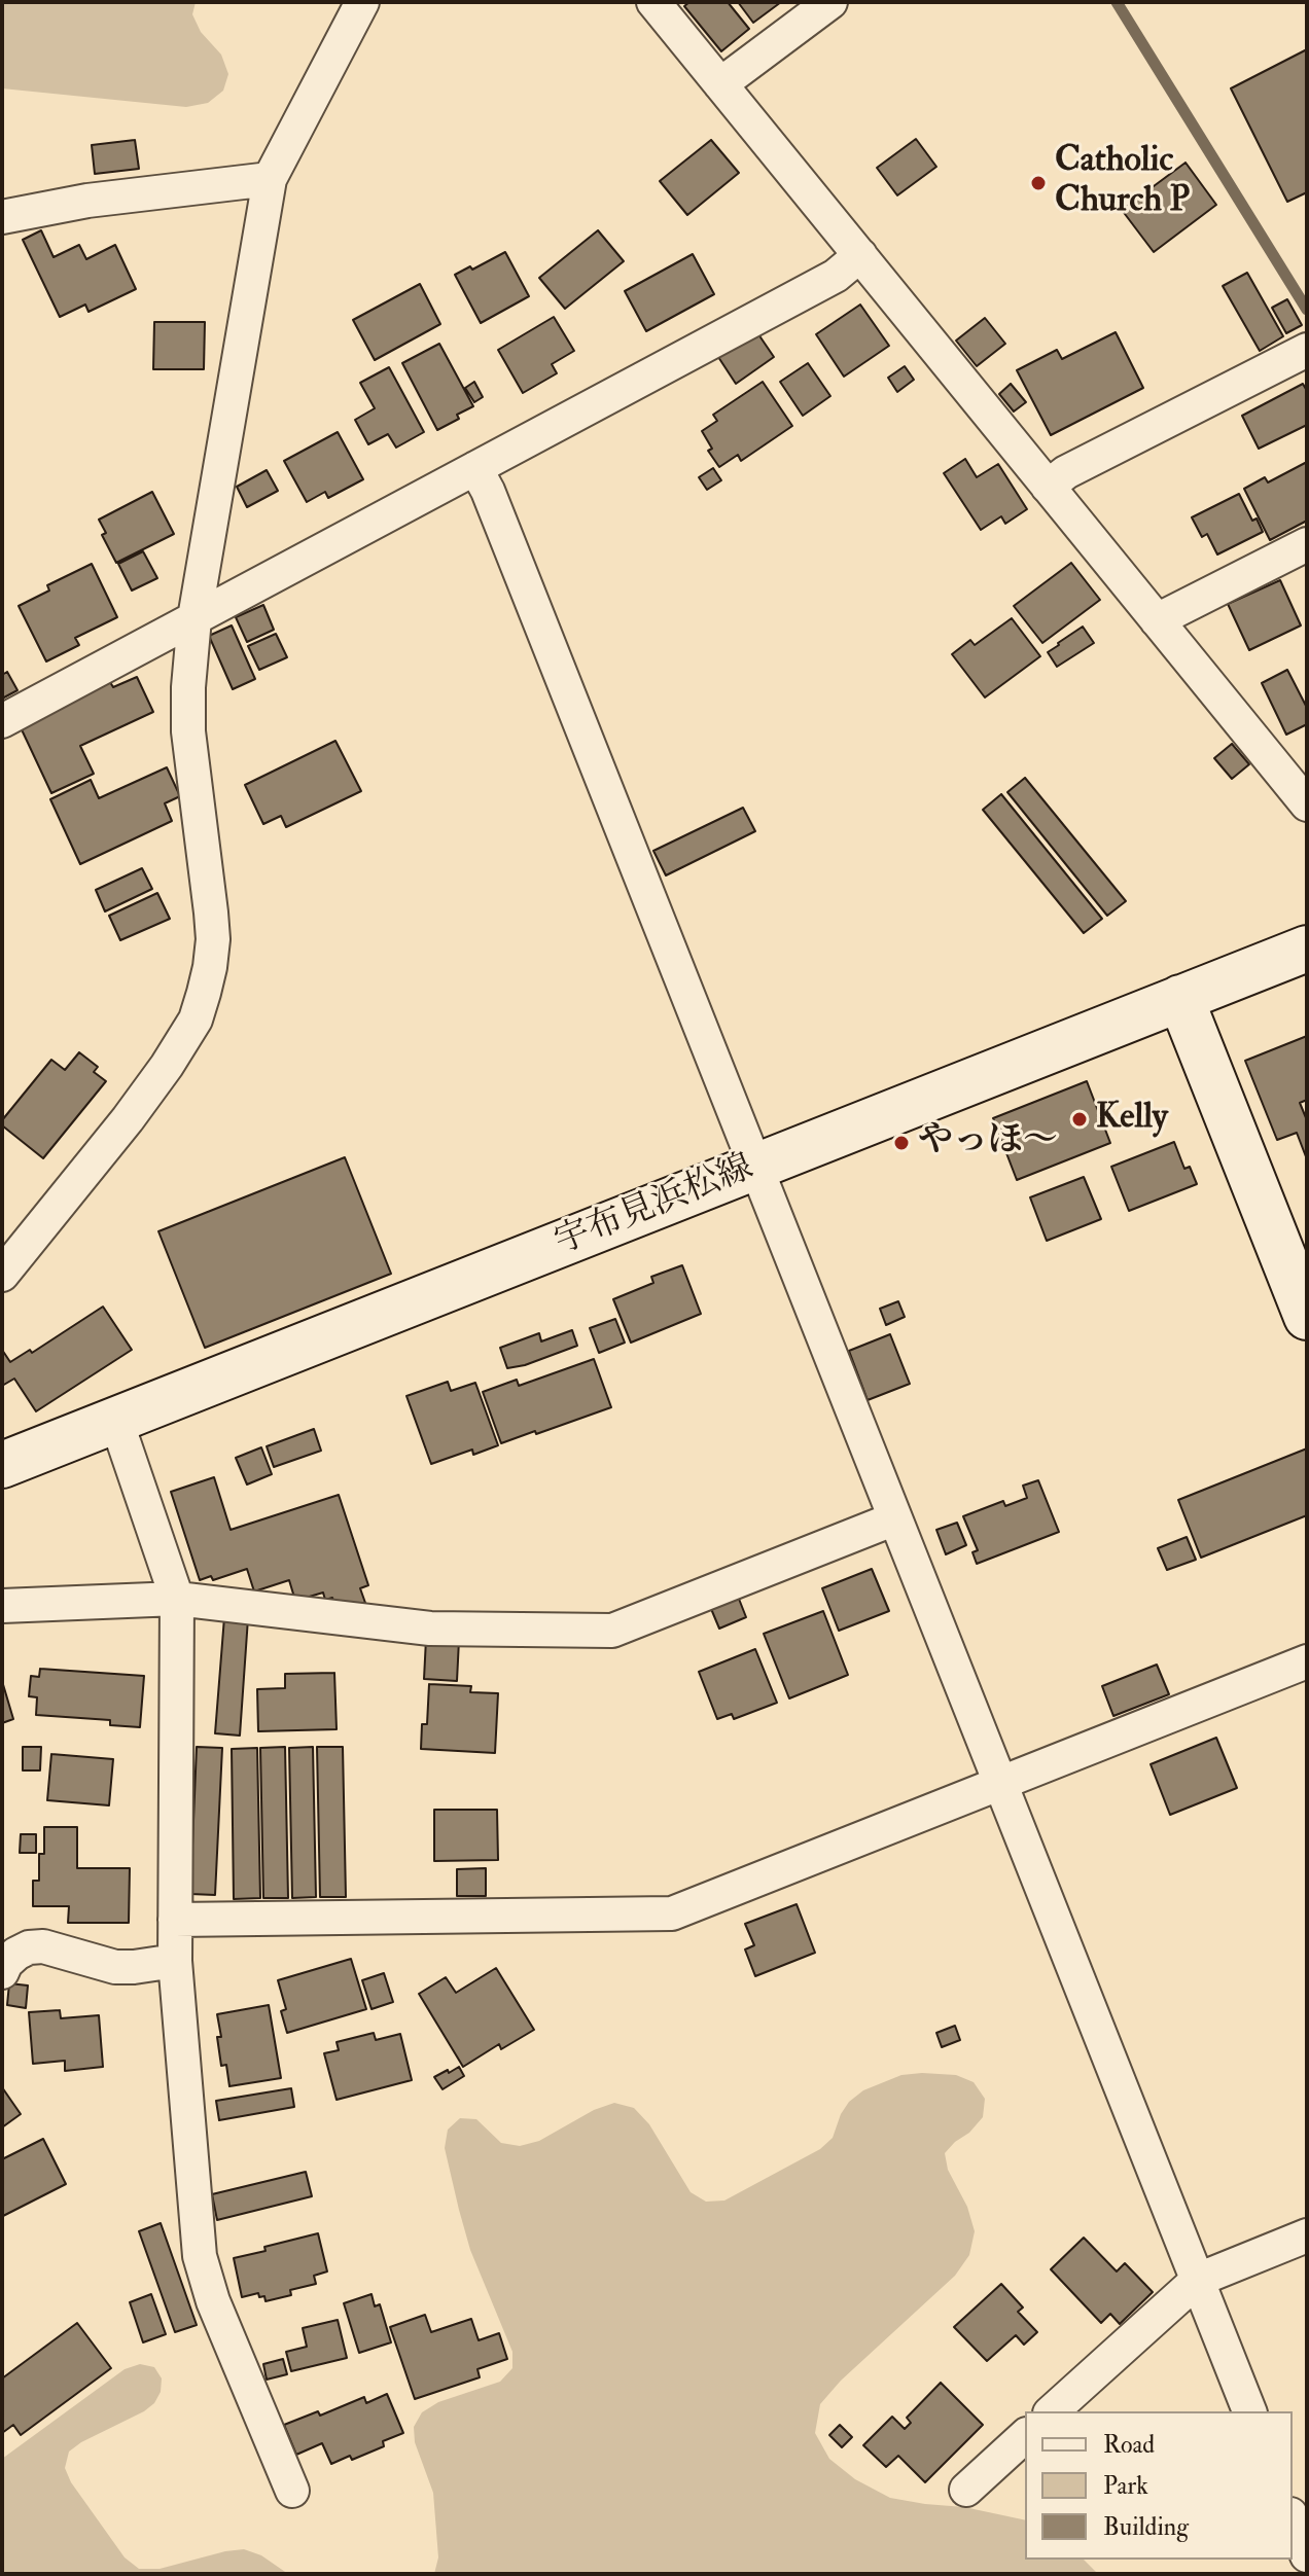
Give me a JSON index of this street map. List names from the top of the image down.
{
  "streets": {
    "main road": ["宇布見浜松線"]
  },
  "places": ["Catholic Church P", "Kelly", "やっほ～"],
  "legend": ["Road", "Park", "Building"]
}
